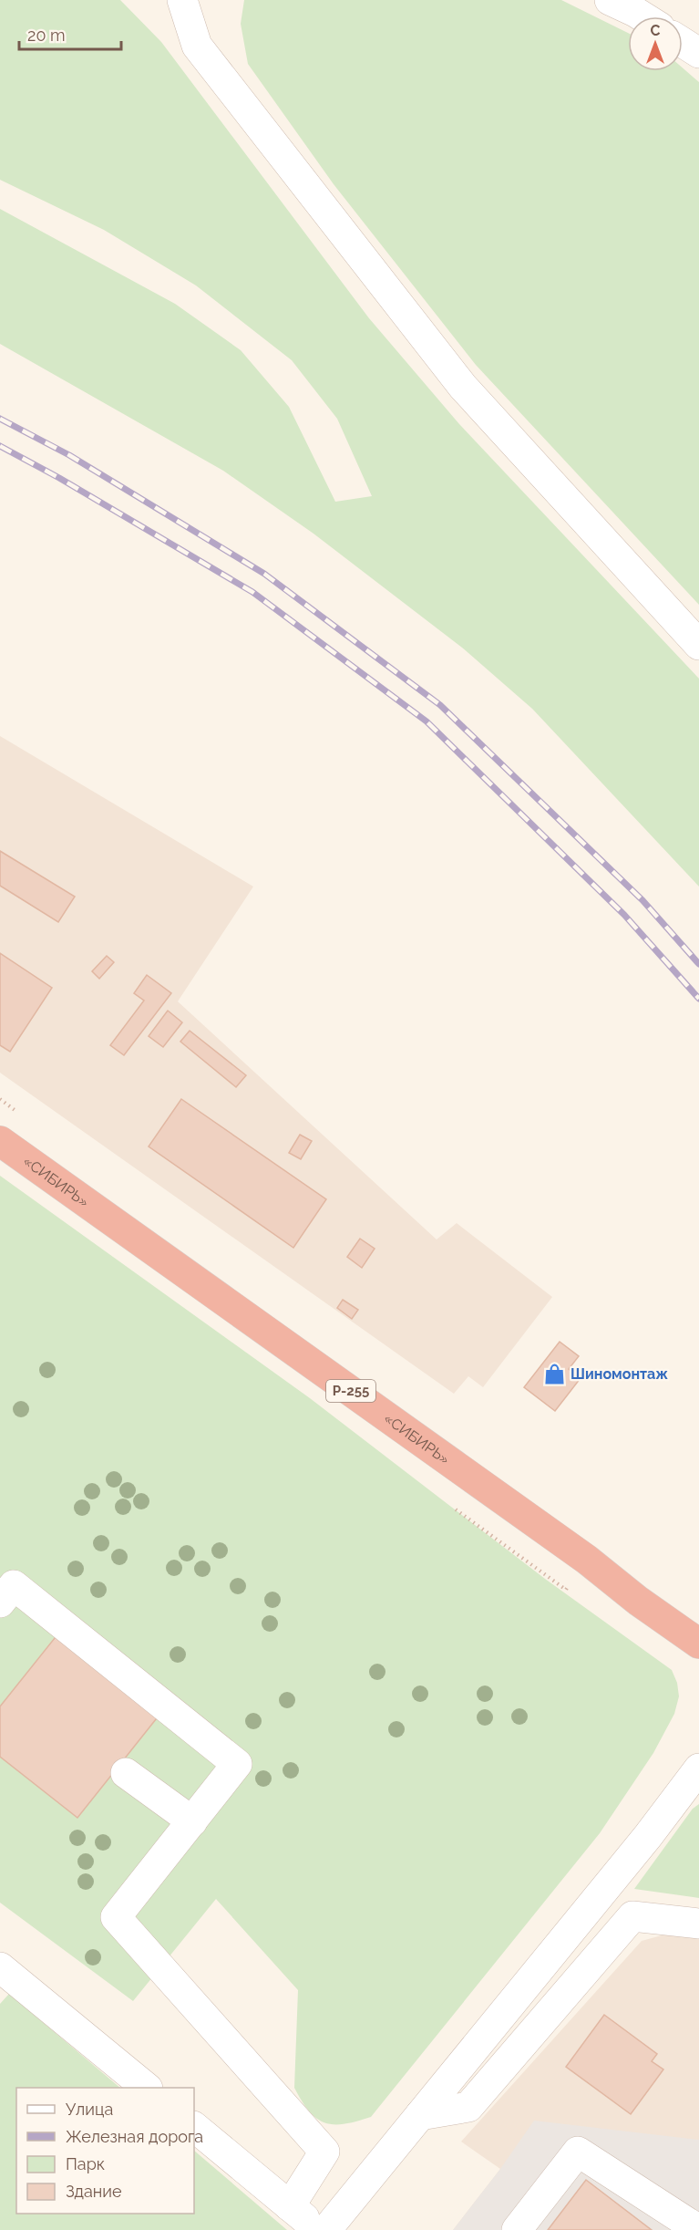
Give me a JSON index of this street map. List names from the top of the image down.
{
  "streets": {
    "highway": ["«СИБИРЬ»", "Р-255"]
  },
  "places": {
    "shop": ["Шиномонтаж"]
  },
  "legend": [
    "Улица",
    "Железная дорога",
    "Парк",
    "Здание"
  ],
  "scale_bar": "20 m",
  "north": "top"
}
